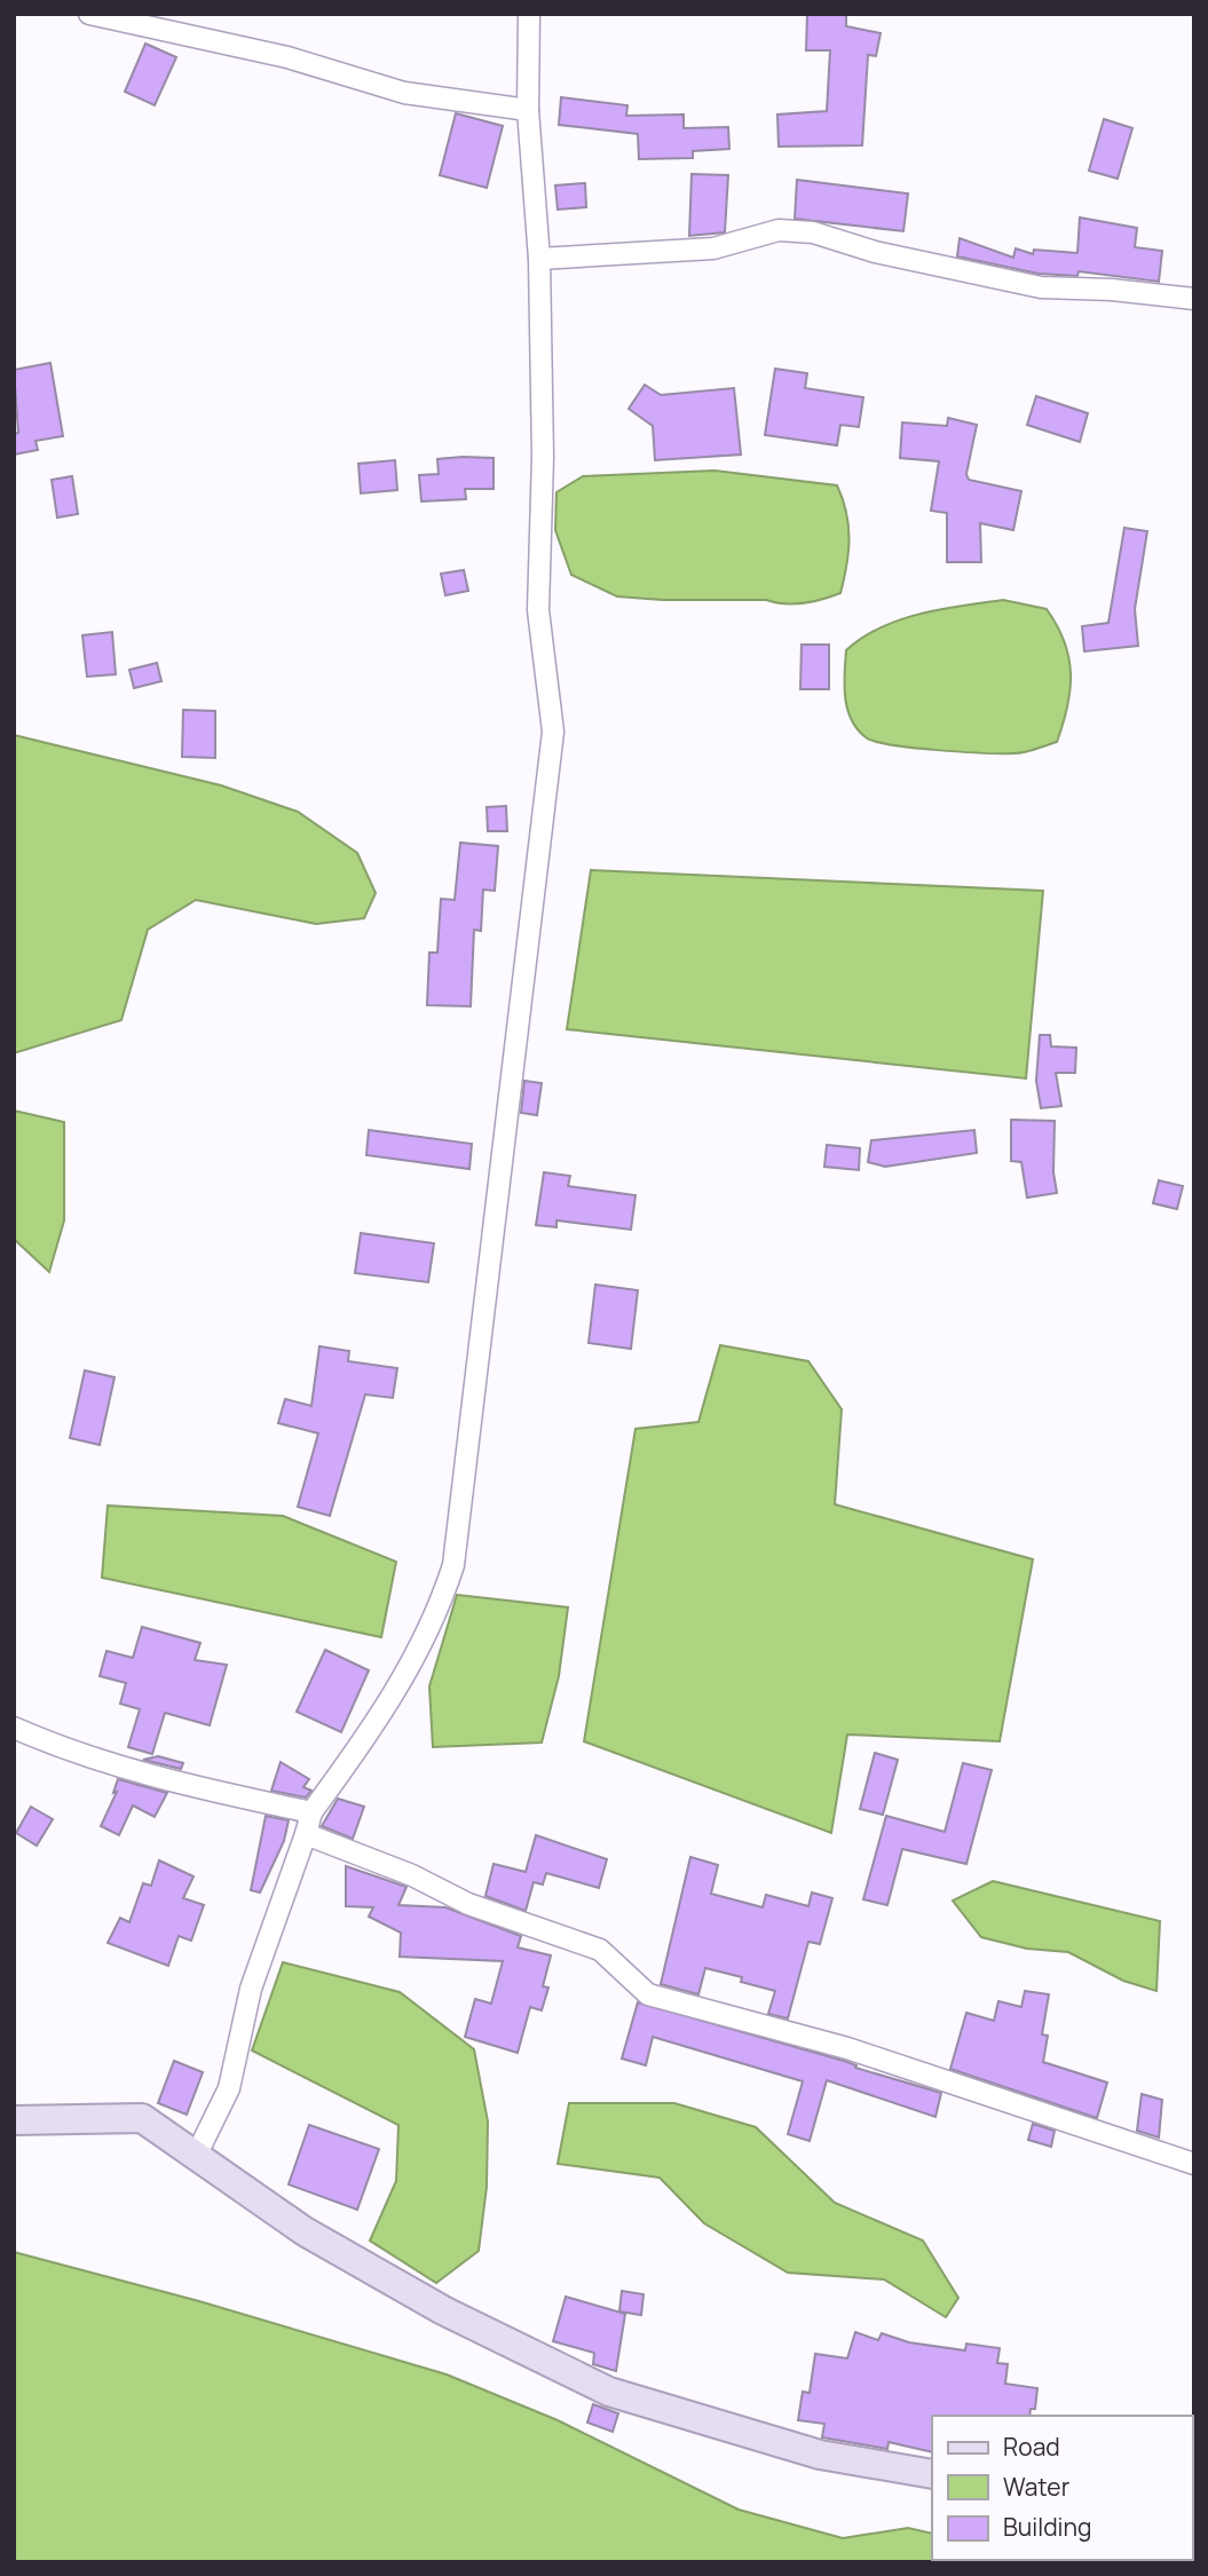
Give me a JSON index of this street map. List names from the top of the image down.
{
  "legend": ["Road", "Water", "Building"]
}
